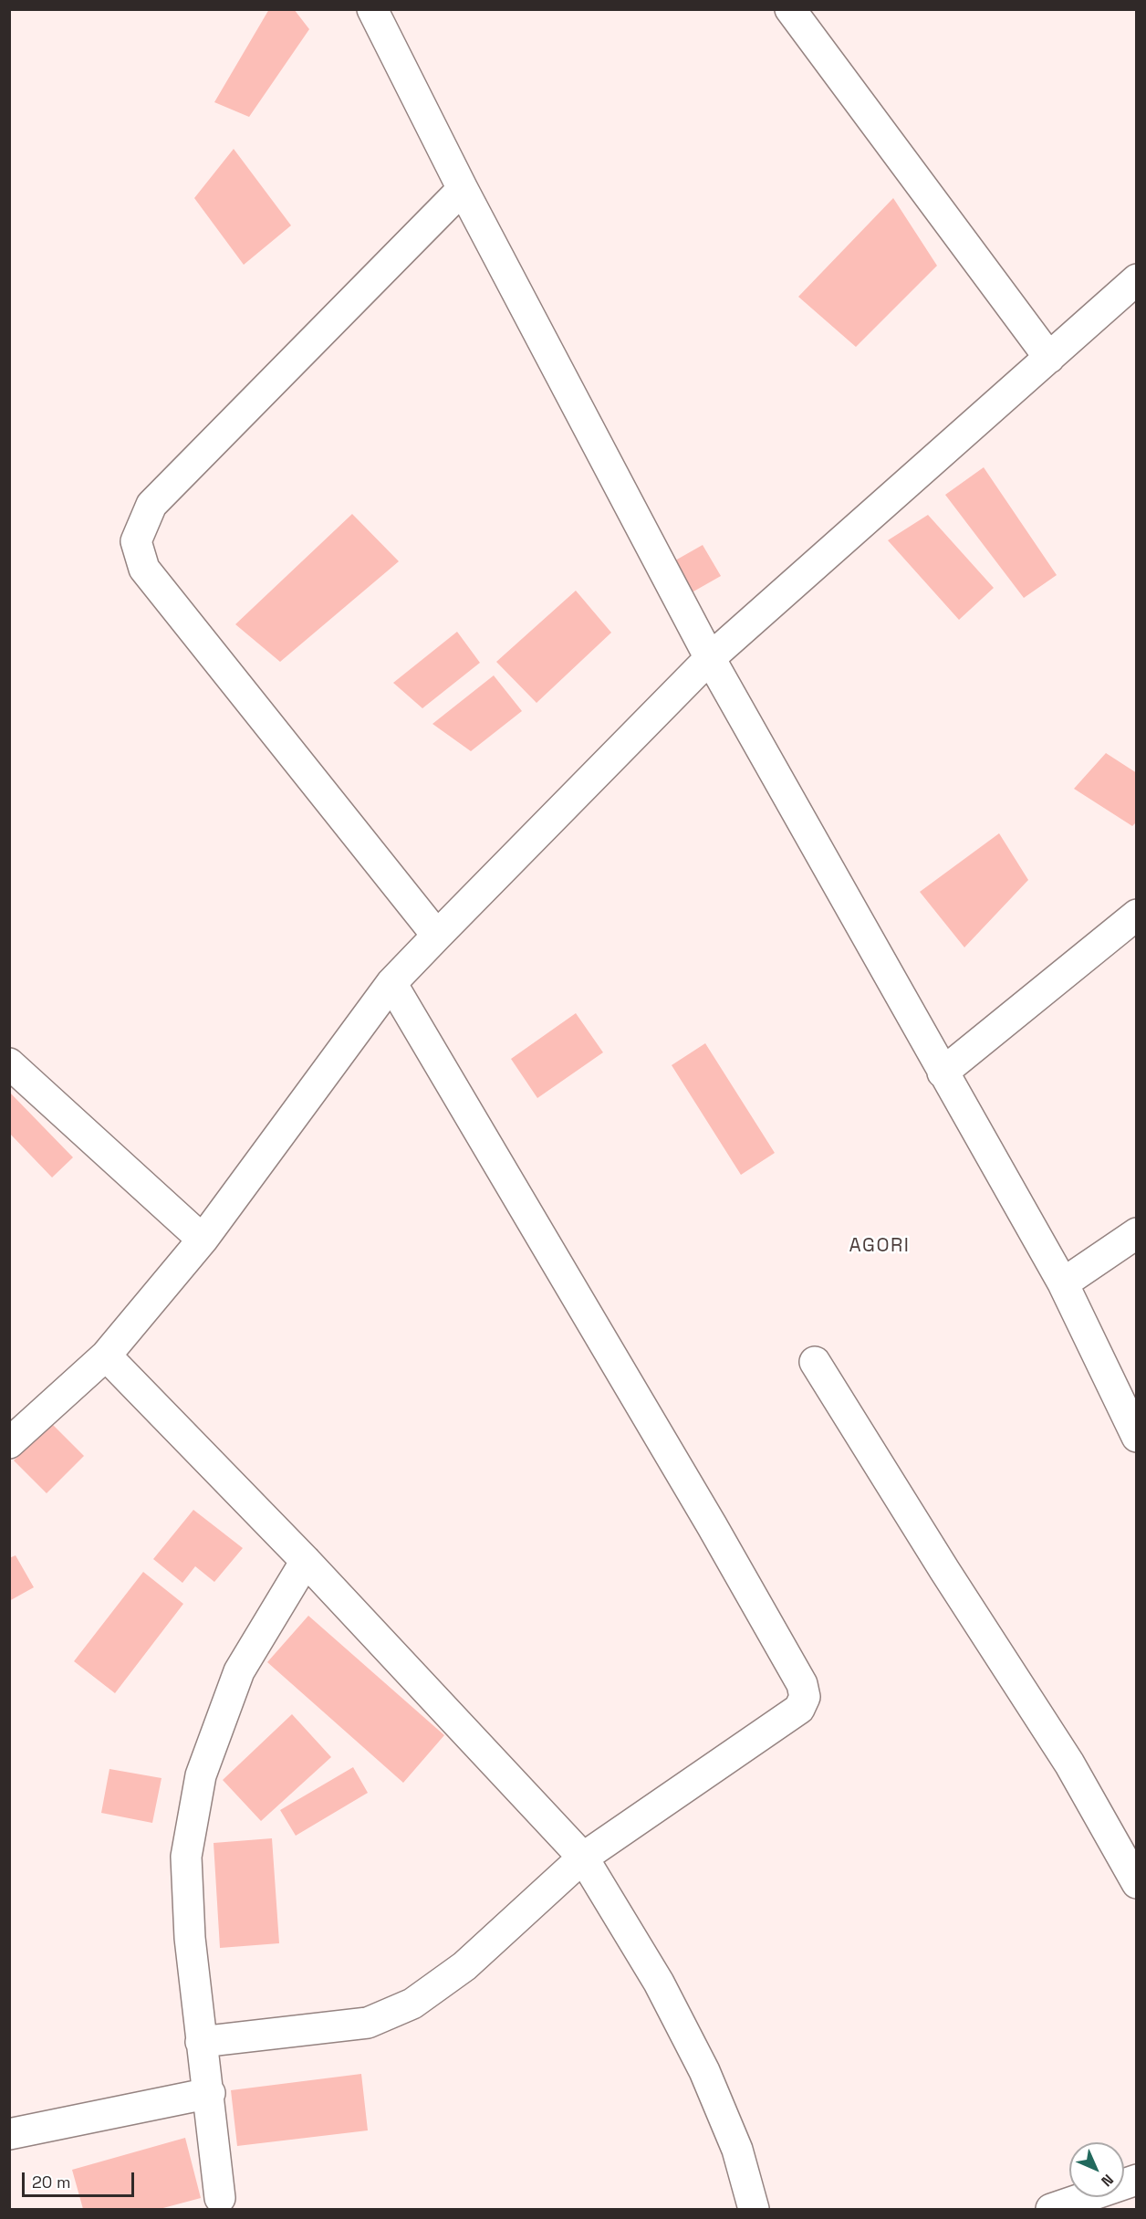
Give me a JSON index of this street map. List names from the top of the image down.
{
  "districts": ["AGORI"],
  "scale_bar": "20 m",
  "north": "bottom right"
}
